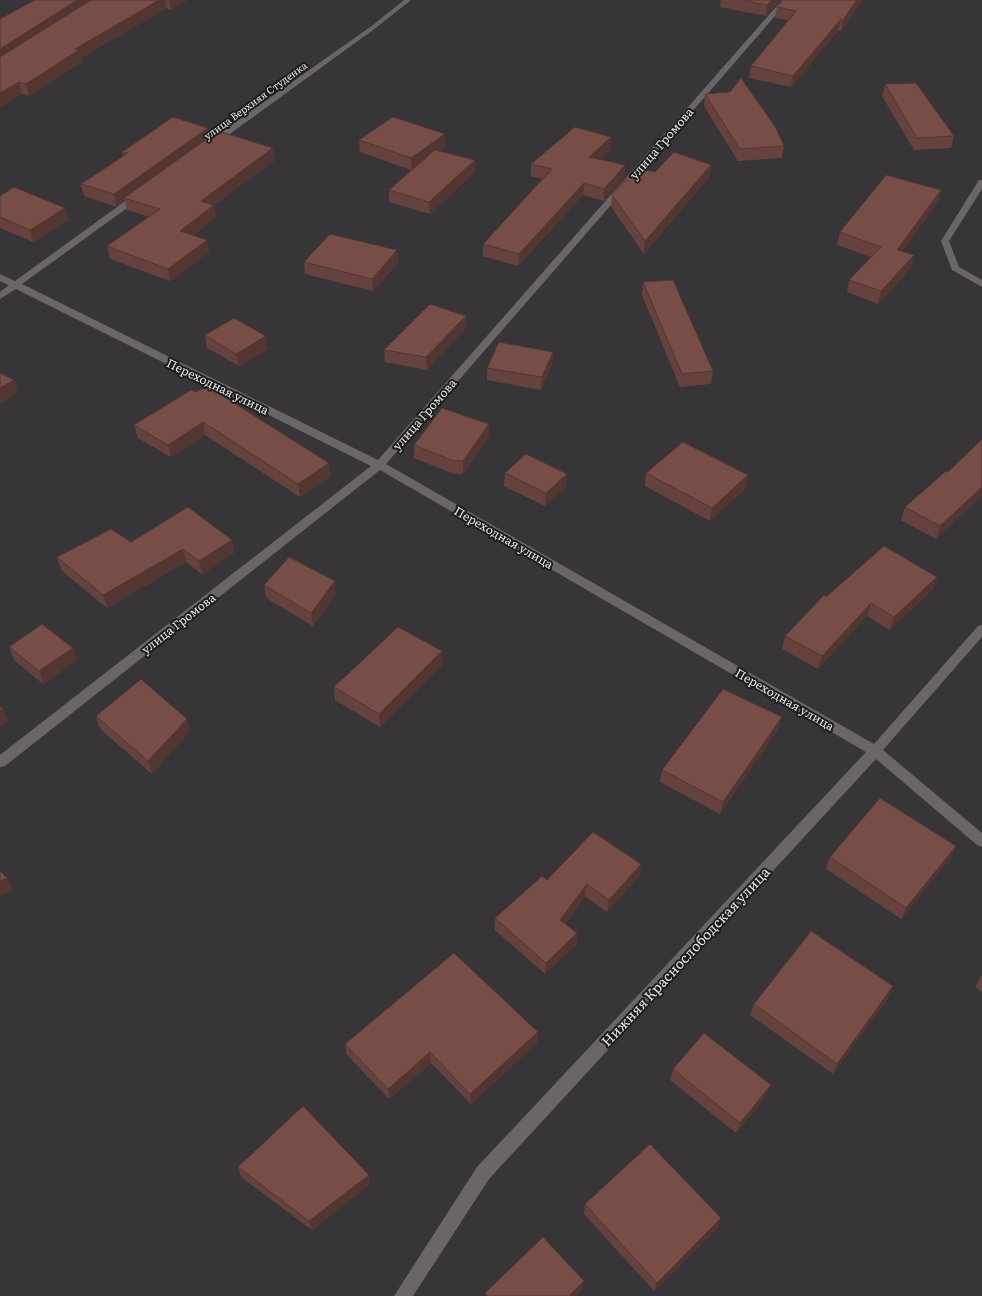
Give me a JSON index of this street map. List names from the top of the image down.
{
  "streets": {
    "street": [
      "улица Верхняя Cтуденка",
      "улица Громова",
      "Переходная улица",
      "Нижняя Краснослободская улица"
    ]
  },
  "crossings": [
    ["улица Громова", "Переходная улица"],
    ["Переходная улица", "Нижняя Краснослободская улица"]
  ]
}
